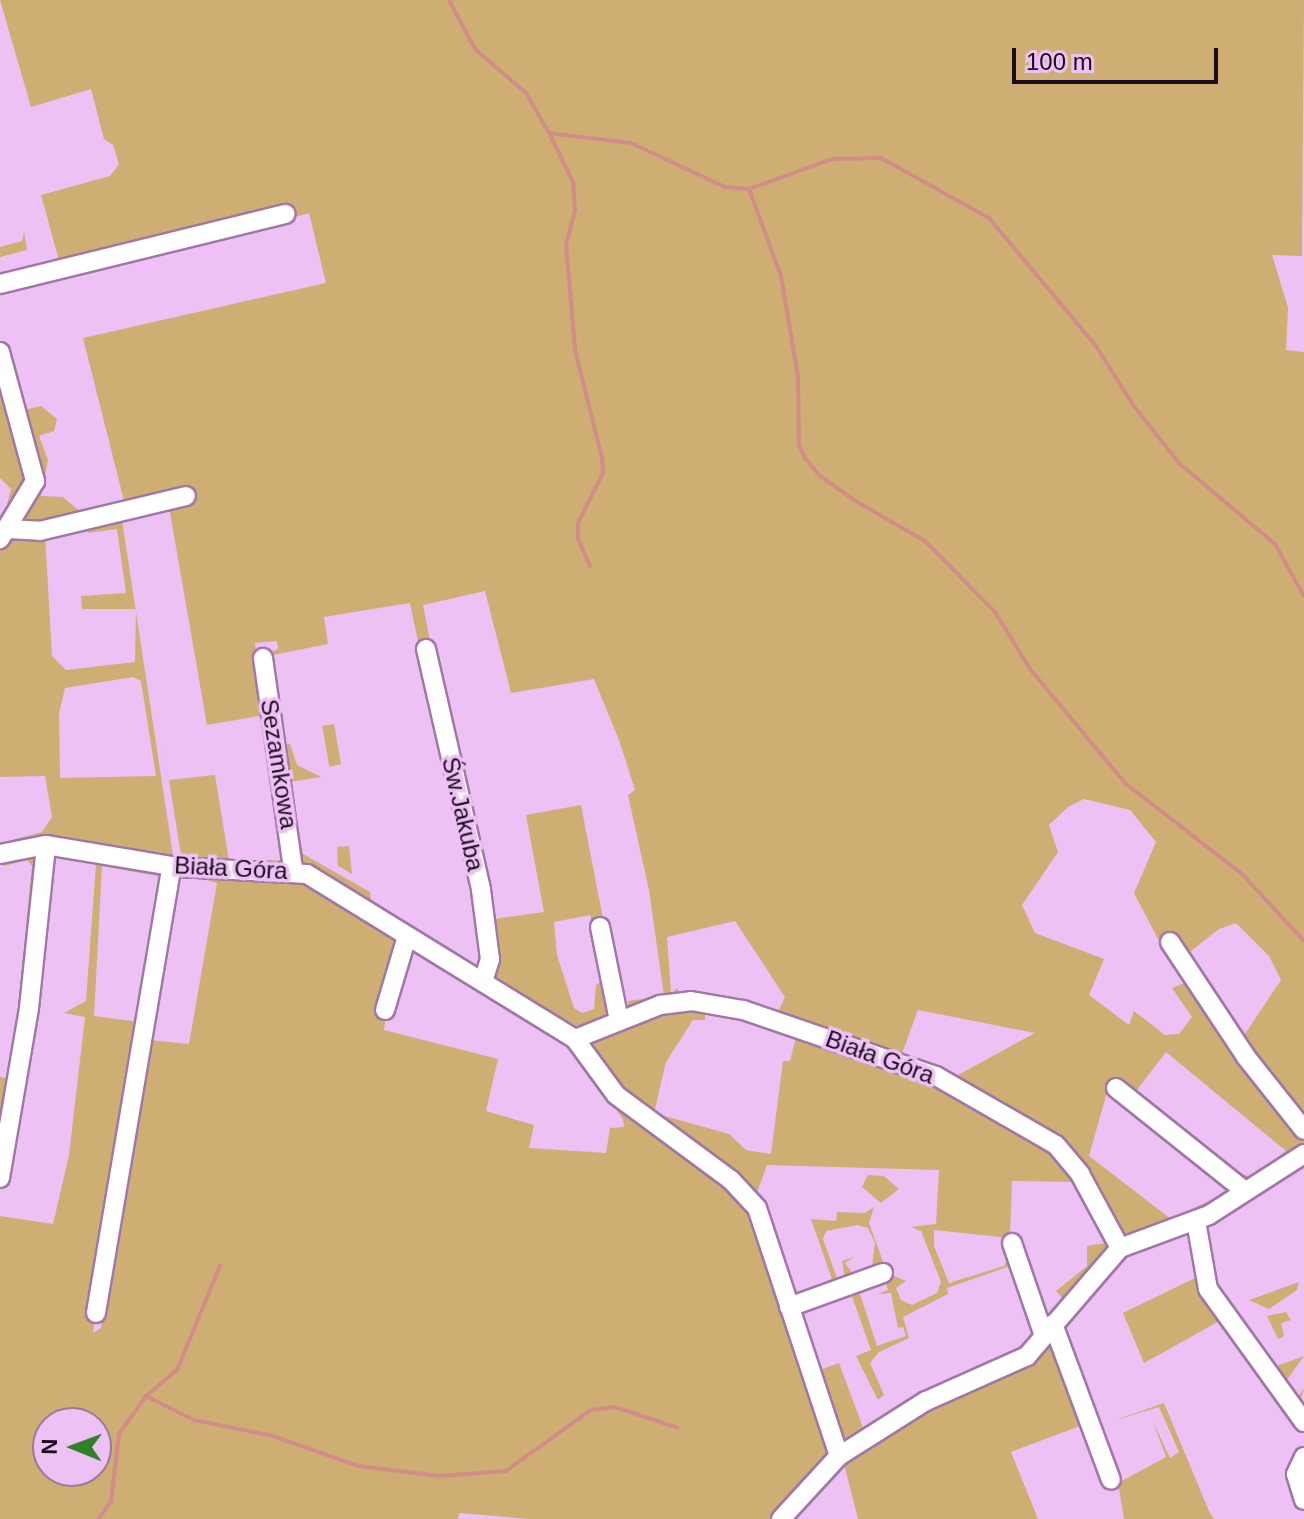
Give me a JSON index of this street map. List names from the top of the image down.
{
  "streets": {
    "street": ["Sezamkowa", "Św.Jakuba", "Biała Góra"]
  },
  "crossings": [
    ["Sezamkowa", "Biała Góra"],
    ["Św.Jakuba", "Biała Góra"]
  ],
  "scale_bar": "100 m",
  "north": "left"
}
